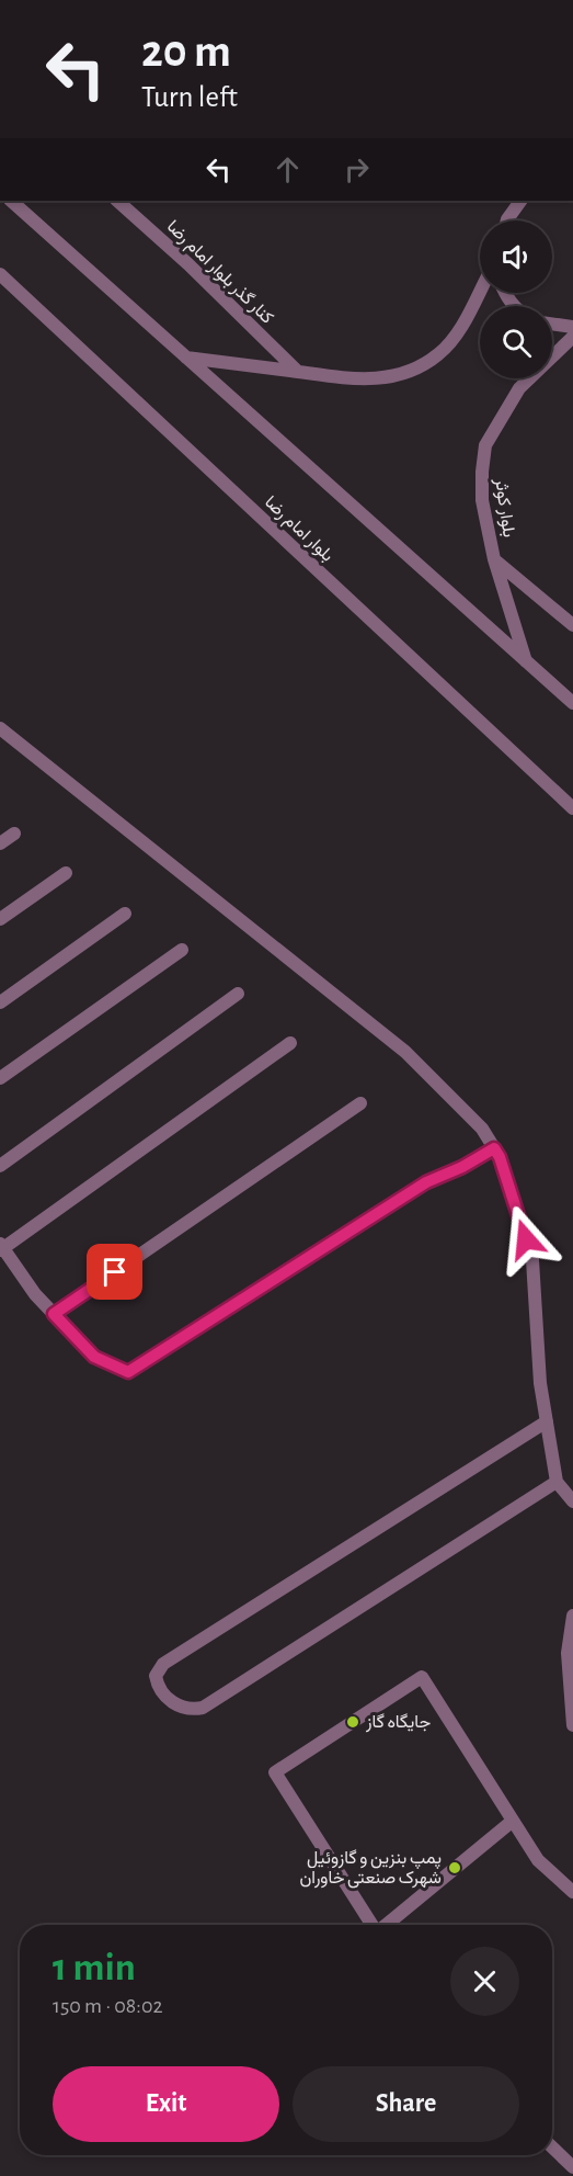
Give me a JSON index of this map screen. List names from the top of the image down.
{
  "streets": {
    "street": ["کنار گذر بلوار امام رضا", "بلوار کوثر", "بلوار امام رضا"]
  },
  "places": ["جایگاه گاز", "پمپ بنزین و گازوئیل شهرک صنعتی خاوران"],
  "page": {
    "turn": ["20 m", "Turn left"],
    "heading": ["1 min", "150 m · 08:02"],
    "buttons": ["Exit", "Share"]
  }
}
